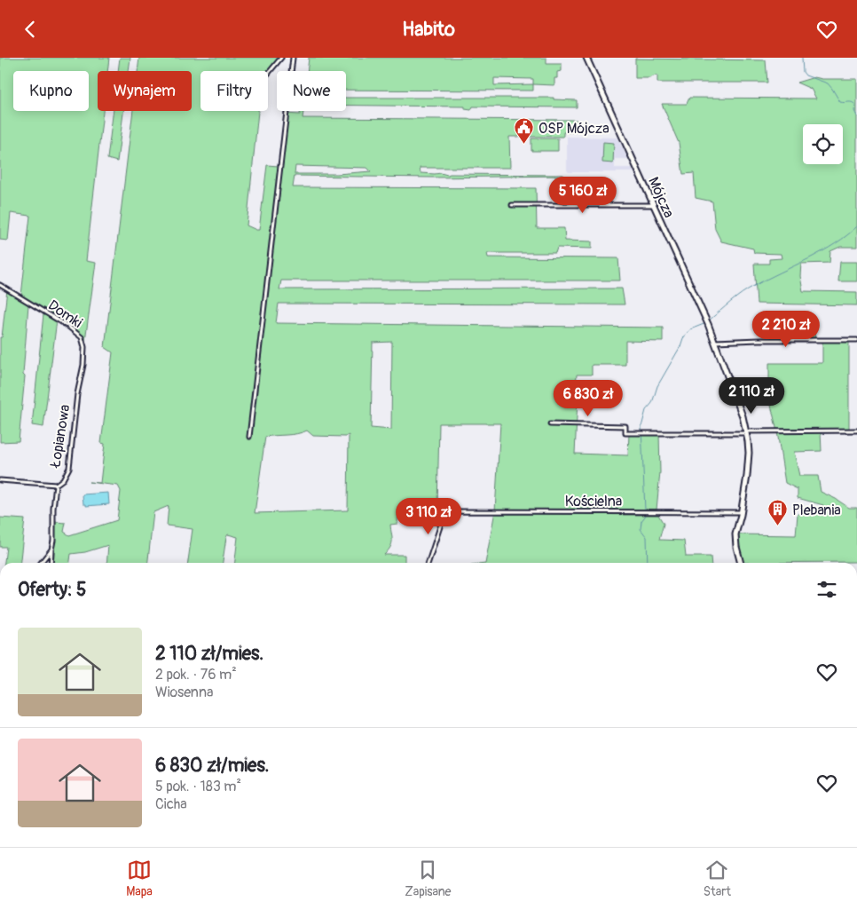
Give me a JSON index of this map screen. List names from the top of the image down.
{
  "streets": {
    "street": [
      "Mójcza",
      "Domki",
      "Łopianowa",
      "Kościelna"
    ]
  },
  "crossings": [
    ["Mójcza", "Kościelna"],
    ["Domki", "Łopianowa"]
  ],
  "places": {
    "public building": ["OSP Mójcza"],
    "building": ["Plebania"]
  },
  "page": {
    "header": "Habito",
    "chip": [
      "Kupno",
      "Wynajem",
      "Filtry",
      "Nowe"
    ],
    "price": [
      "5 160 zł",
      "2 210 zł",
      "2 110 zł",
      "6 830 zł",
      "3 110 zł"
    ],
    "heading": "Oferty: 5",
    "list": [
      {
        "name": "2 110 zł/mies.",
        "note": "2 pok. · 76 m² · Wiosenna"
      },
      {
        "name": "6 830 zł/mies.",
        "note": "5 pok. · 183 m² · Cicha"
      }
    ],
    "tabs": ["Mapa", "Zapisane", "Start"]
  }
}
